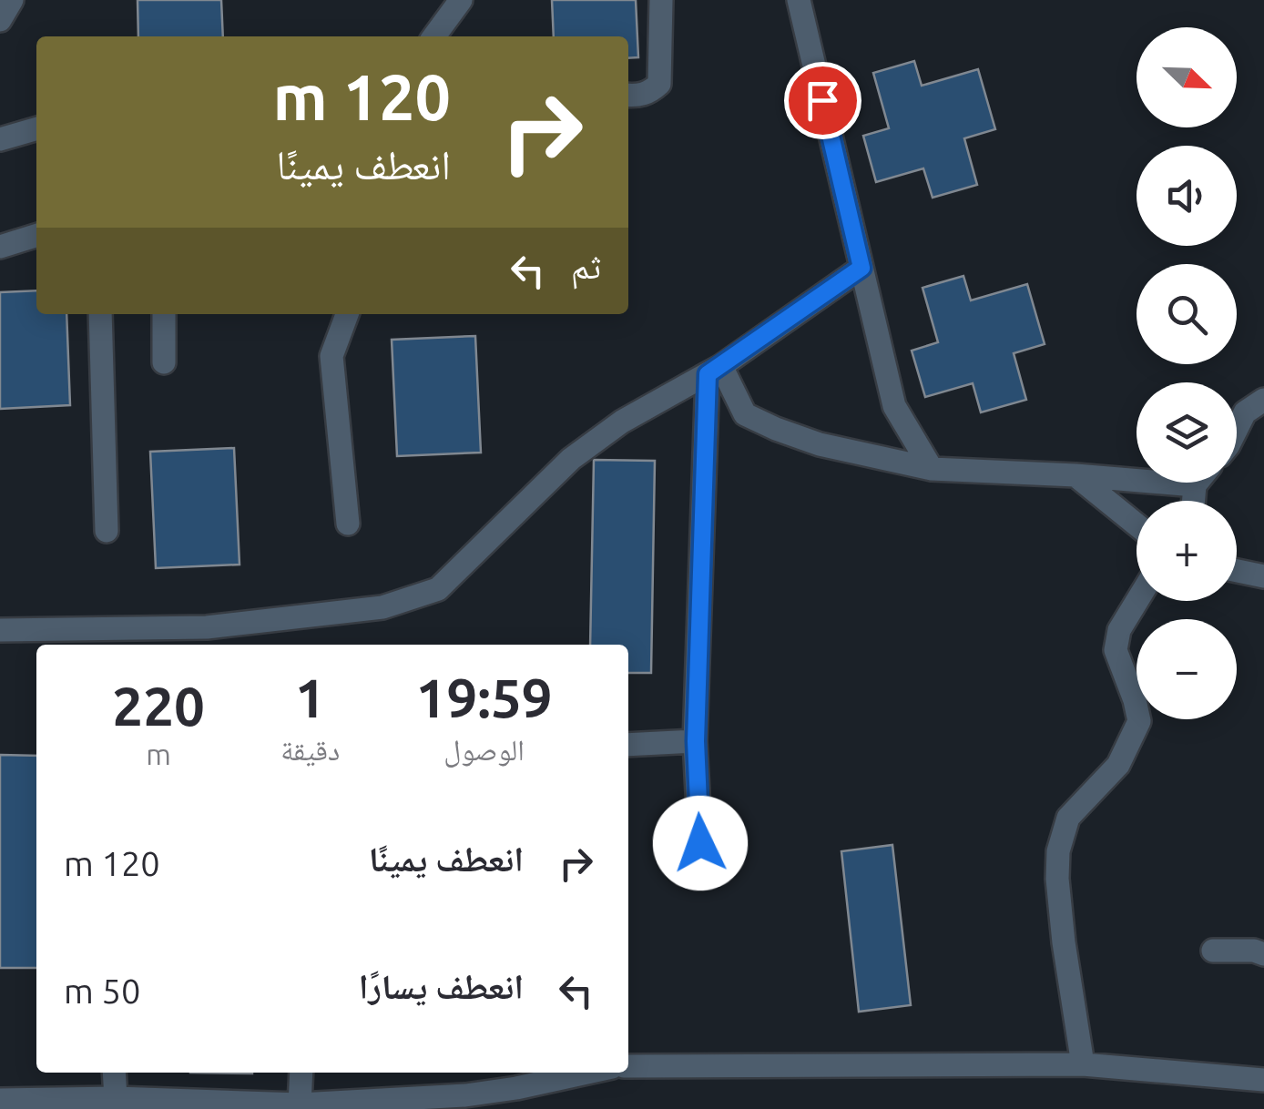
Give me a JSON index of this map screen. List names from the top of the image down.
{
  "north": "bottom right",
  "page": {
    "map_buttons": ["+", "−"],
    "turn": ["120 m", "انعطف يمينًا"],
    "then": "ثم",
    "eta": [
      "19:59",
      "الوصول",
      "1",
      "دقيقة",
      "220",
      "m"
    ],
    "list": [
      {
        "name": "انعطف يمينًا",
        "value": "120 m"
      },
      {
        "name": "انعطف يسارًا",
        "value": "50 m"
      }
    ]
  }
}
